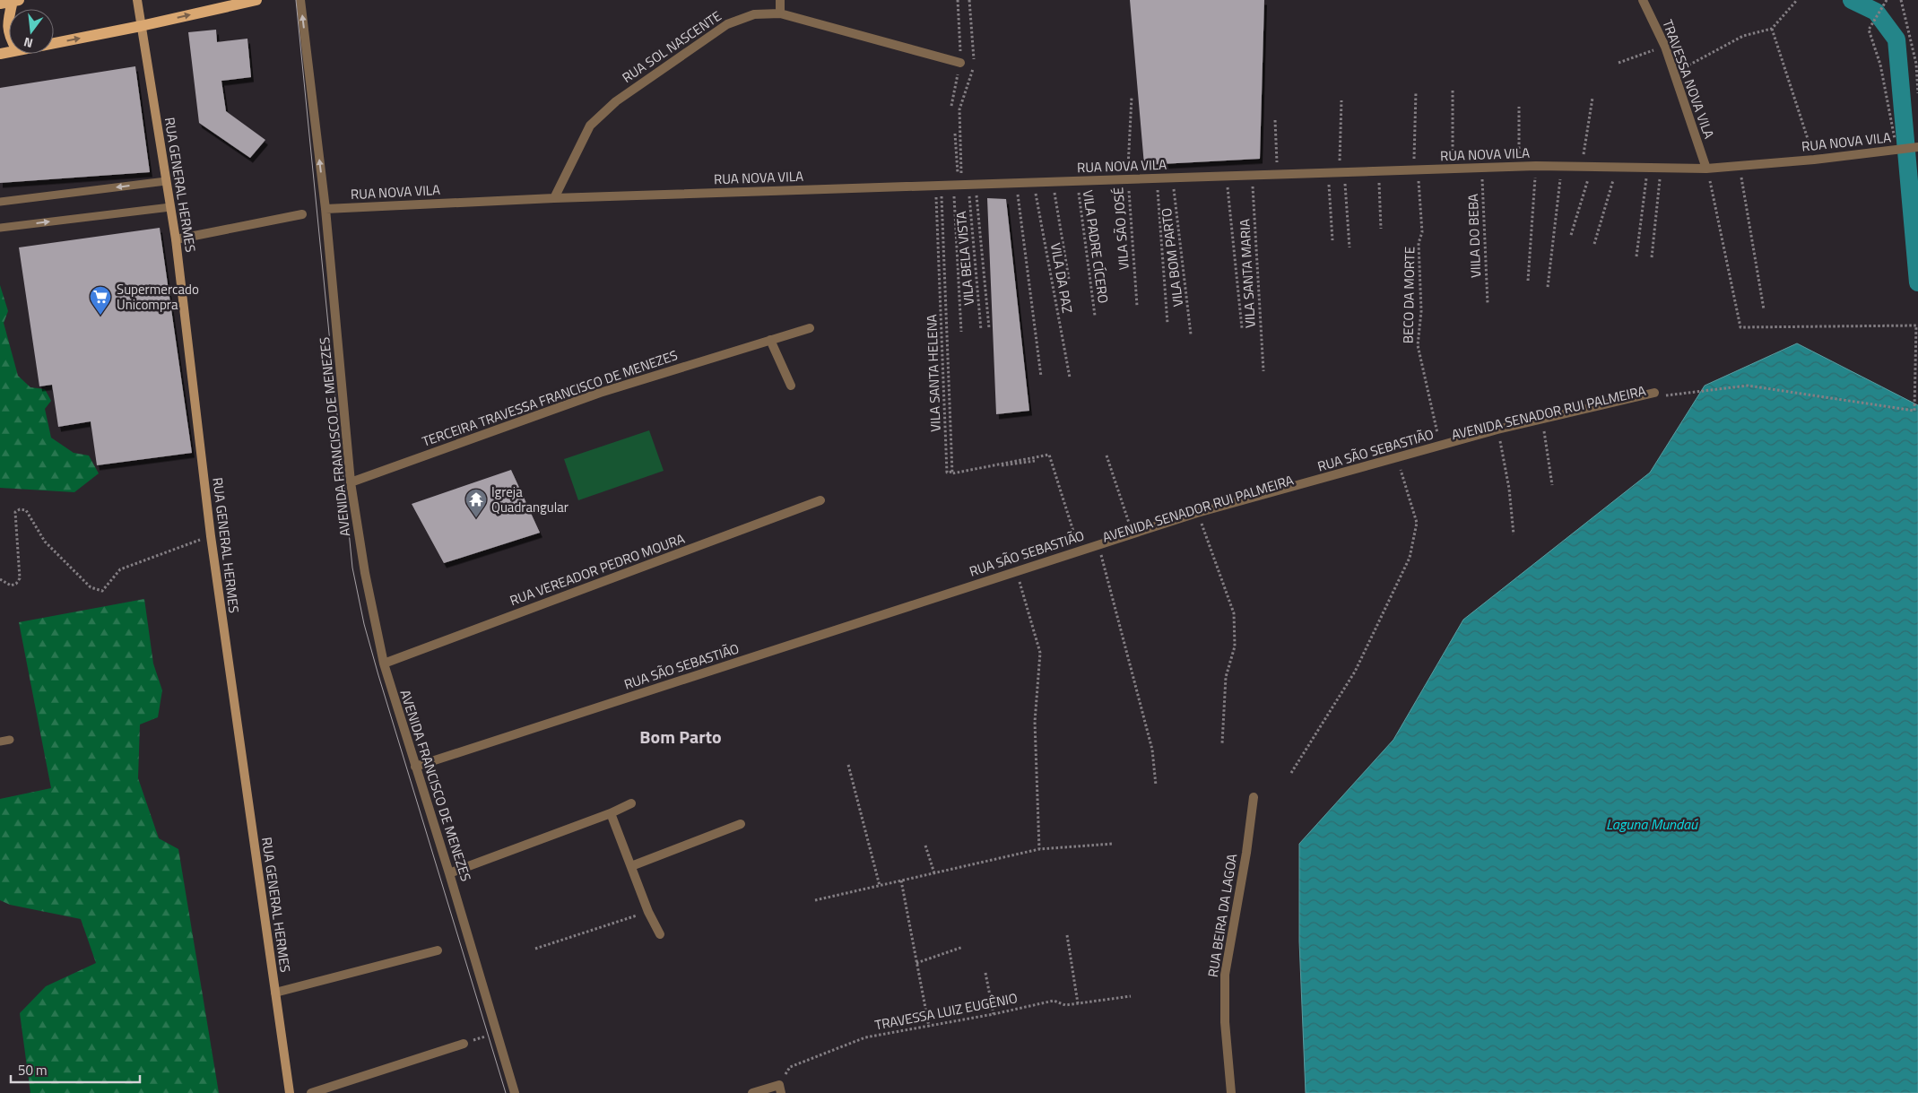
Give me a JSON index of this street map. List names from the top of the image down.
{
  "streets": {
    "street": [
      "RUA SOL NASCENTE",
      "TRAVESSA NOVA VILA",
      "RUA NOVA VILA",
      "RUA GENERAL HERMES",
      "TERCEIRA TRAVESSA FRANCISCO DE MENEZES",
      "AVENIDA FRANCISCO DE MENEZES",
      "RUA SÃO SEBASTIÃO",
      "RUA VEREADOR PEDRO MOURA",
      "RUA BEIRA DA LAGOA"
    ],
    "path": [
      "VILA SÃO JOSÉ",
      "VIILA DO BEBA",
      "VILA PADRE CÍCERO",
      "VILA BOM PARTO",
      "VILA BELA VISTA",
      "VILA SANTA MARIA",
      "VILA DA PAZ",
      "BECO DA MORTE",
      "VILA SANTA HELENA",
      "AVENIDA SENADOR RUI PALMEIRA",
      "TRAVESSA LUIZ EUGÊNIO"
    ]
  },
  "crossings": [
    ["RUA SOL NASCENTE", "RUA NOVA VILA"],
    ["TRAVESSA NOVA VILA", "RUA NOVA VILA"],
    ["RUA NOVA VILA", "VILA SÃO JOSÉ"],
    ["RUA NOVA VILA", "VIILA DO BEBA"],
    ["RUA NOVA VILA", "VILA PADRE CÍCERO"],
    ["RUA NOVA VILA", "VILA BOM PARTO"],
    ["RUA NOVA VILA", "VILA BELA VISTA"],
    ["RUA NOVA VILA", "VILA SANTA MARIA"],
    ["RUA NOVA VILA", "VILA DA PAZ"],
    ["RUA NOVA VILA", "BECO DA MORTE"],
    ["RUA NOVA VILA", "VILA SANTA HELENA"],
    ["RUA NOVA VILA", "AVENIDA FRANCISCO DE MENEZES"],
    ["BECO DA MORTE", "RUA SÃO SEBASTIÃO"],
    ["TERCEIRA TRAVESSA FRANCISCO DE MENEZES", "AVENIDA FRANCISCO DE MENEZES"],
    ["AVENIDA SENADOR RUI PALMEIRA", "RUA SÃO SEBASTIÃO"],
    ["AVENIDA FRANCISCO DE MENEZES", "RUA SÃO SEBASTIÃO"],
    ["AVENIDA FRANCISCO DE MENEZES", "RUA VEREADOR PEDRO MOURA"]
  ],
  "districts": ["Bom Parto"],
  "water": ["Laguna Mundaú"],
  "places": {
    "supermarket": ["Supermercado Unicompra"],
    "temple": ["Igreja Quadrangular"]
  },
  "scale_bar": "50 m",
  "north": "bottom"
}
